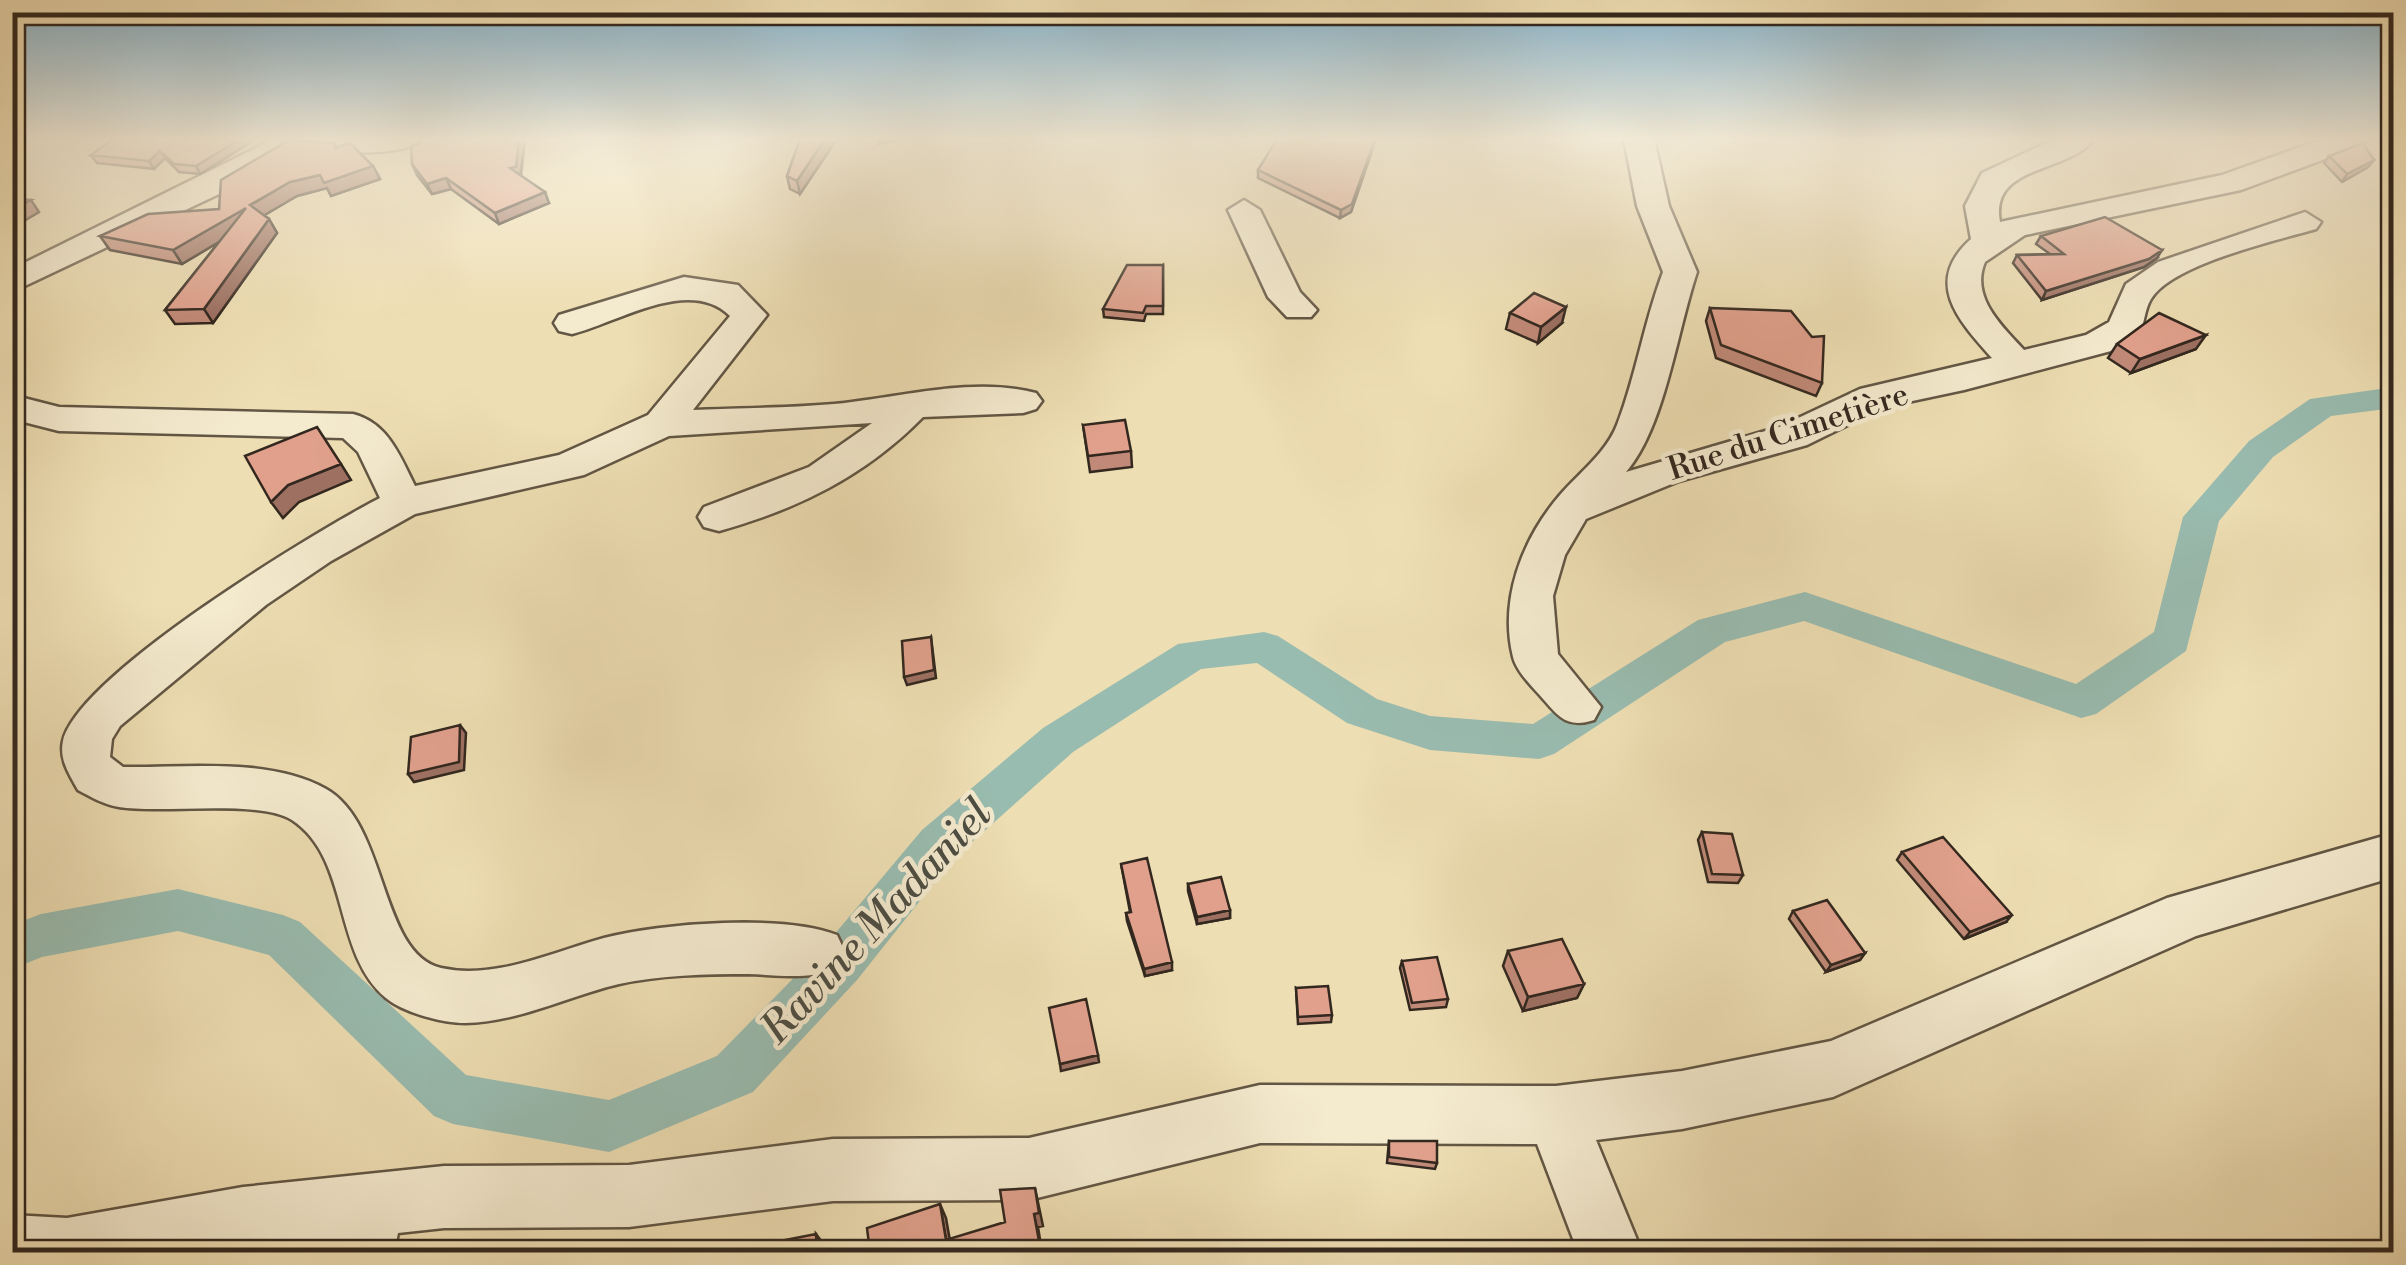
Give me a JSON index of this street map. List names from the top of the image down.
{
  "streets": {
    "street": ["Rue du Cimetière"]
  },
  "water": ["Ravine Madaniel"]
}
